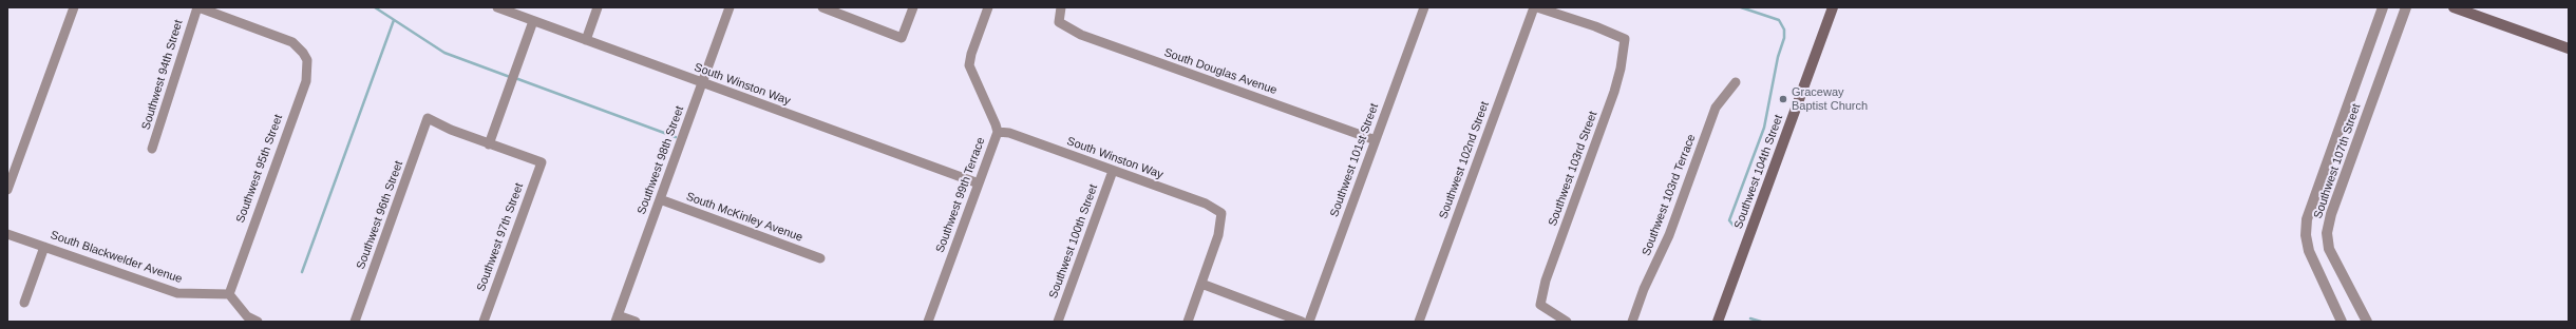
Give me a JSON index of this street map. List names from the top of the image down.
{
  "streets": {
    "main road": ["Southwest 104th Street"],
    "street": [
      "South Douglas Avenue",
      "Southwest 94th Street",
      "South Winston Way",
      "Southwest 98th Street",
      "Southwest 101st Street",
      "Southwest 102nd Street",
      "Southwest 107th Street",
      "Southwest 95th Street",
      "Southwest 103rd Street",
      "Southwest 99th Terrace",
      "Southwest 103rd Terrace",
      "Southwest 96th Street",
      "South McKinley Avenue",
      "Southwest 97th Street",
      "Southwest 100th Street",
      "South Blackwelder Avenue"
    ]
  },
  "crossings": [
    ["South Douglas Avenue", "Southwest 101st Street"],
    ["Southwest 94th Street", "Southwest 95th Street"],
    ["South Winston Way", "Southwest 98th Street"],
    ["South Winston Way", "Southwest 99th Terrace"],
    ["South Winston Way", "Southwest 100th Street"],
    ["Southwest 98th Street", "South McKinley Avenue"],
    ["Southwest 102nd Street", "Southwest 103rd Street"],
    ["Southwest 95th Street", "South Blackwelder Avenue"],
    ["Southwest 96th Street", "Southwest 97th Street"]
  ],
  "places": ["Graceway Baptist Church"]
}
